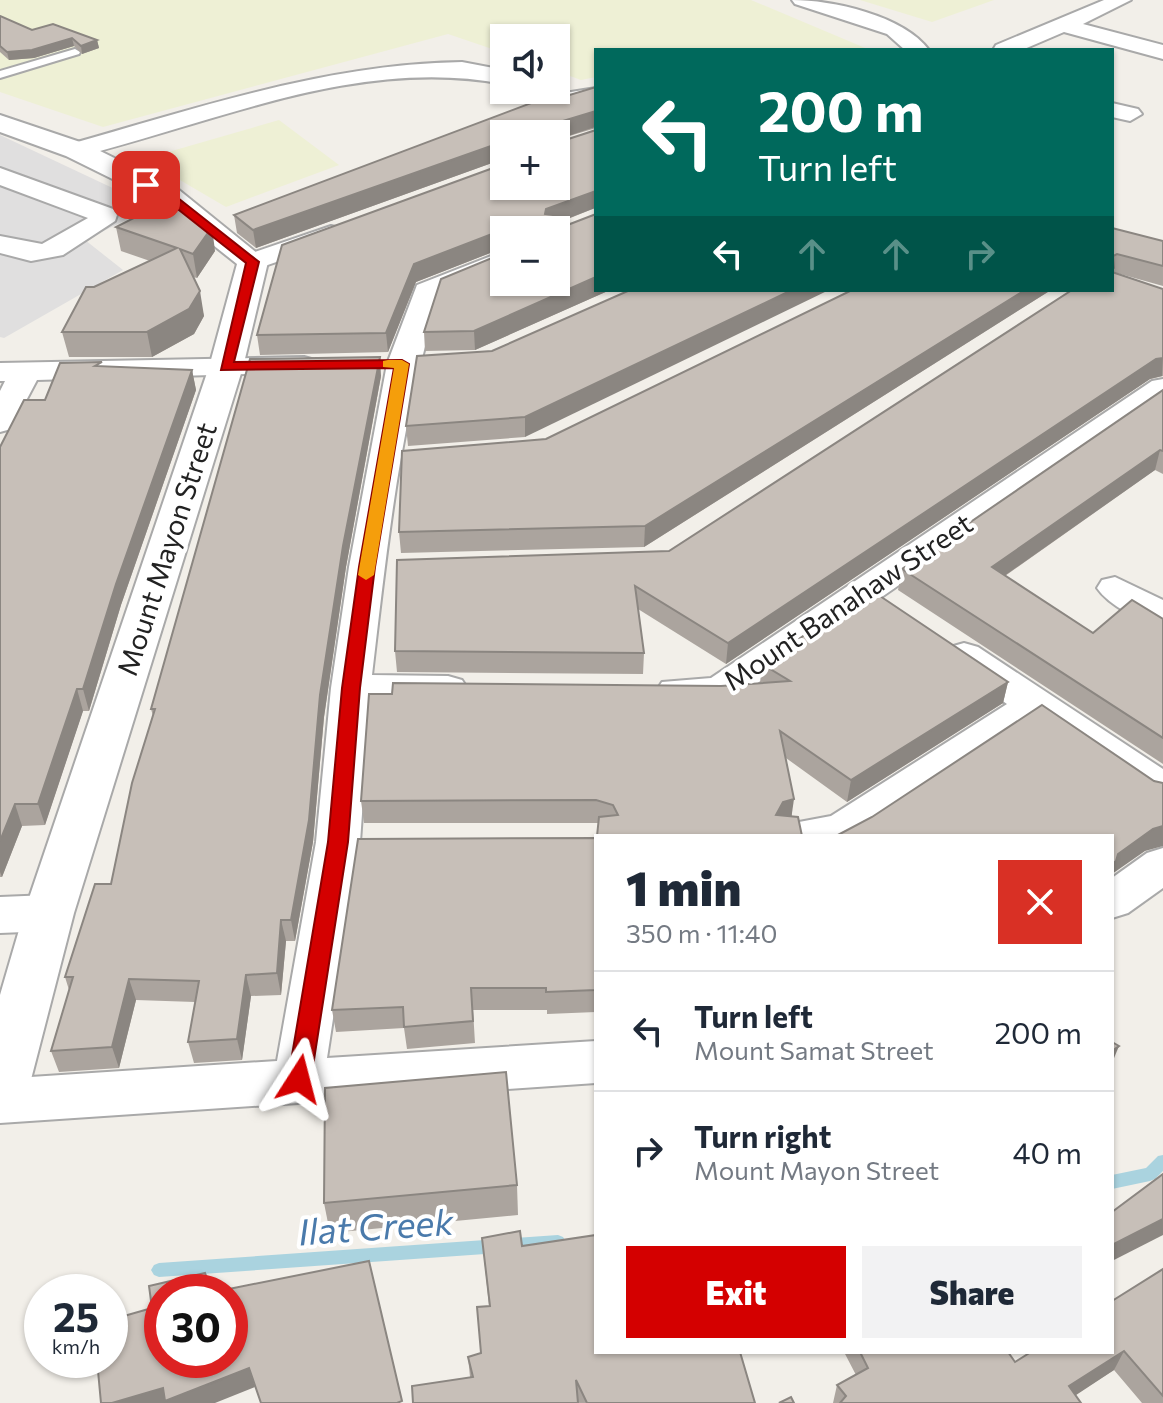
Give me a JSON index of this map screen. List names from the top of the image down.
{
  "streets": {
    "street": ["Mount Mayon Street", "Mount Banahaw Street"]
  },
  "water": ["Ilat Creek"],
  "page": {
    "map_buttons": ["+", "−"],
    "turn": ["200 m", "Turn left"],
    "heading": ["1 min", "350 m · 11:40"],
    "list": [
      {
        "name": "Turn left",
        "note": "Mount Samat Street",
        "value": "200 m"
      },
      {
        "name": "Turn right",
        "note": "Mount Mayon Street",
        "value": "40 m"
      }
    ],
    "buttons": ["Exit", "Share"],
    "speed": "25 km/h",
    "limit": "30"
  }
}
